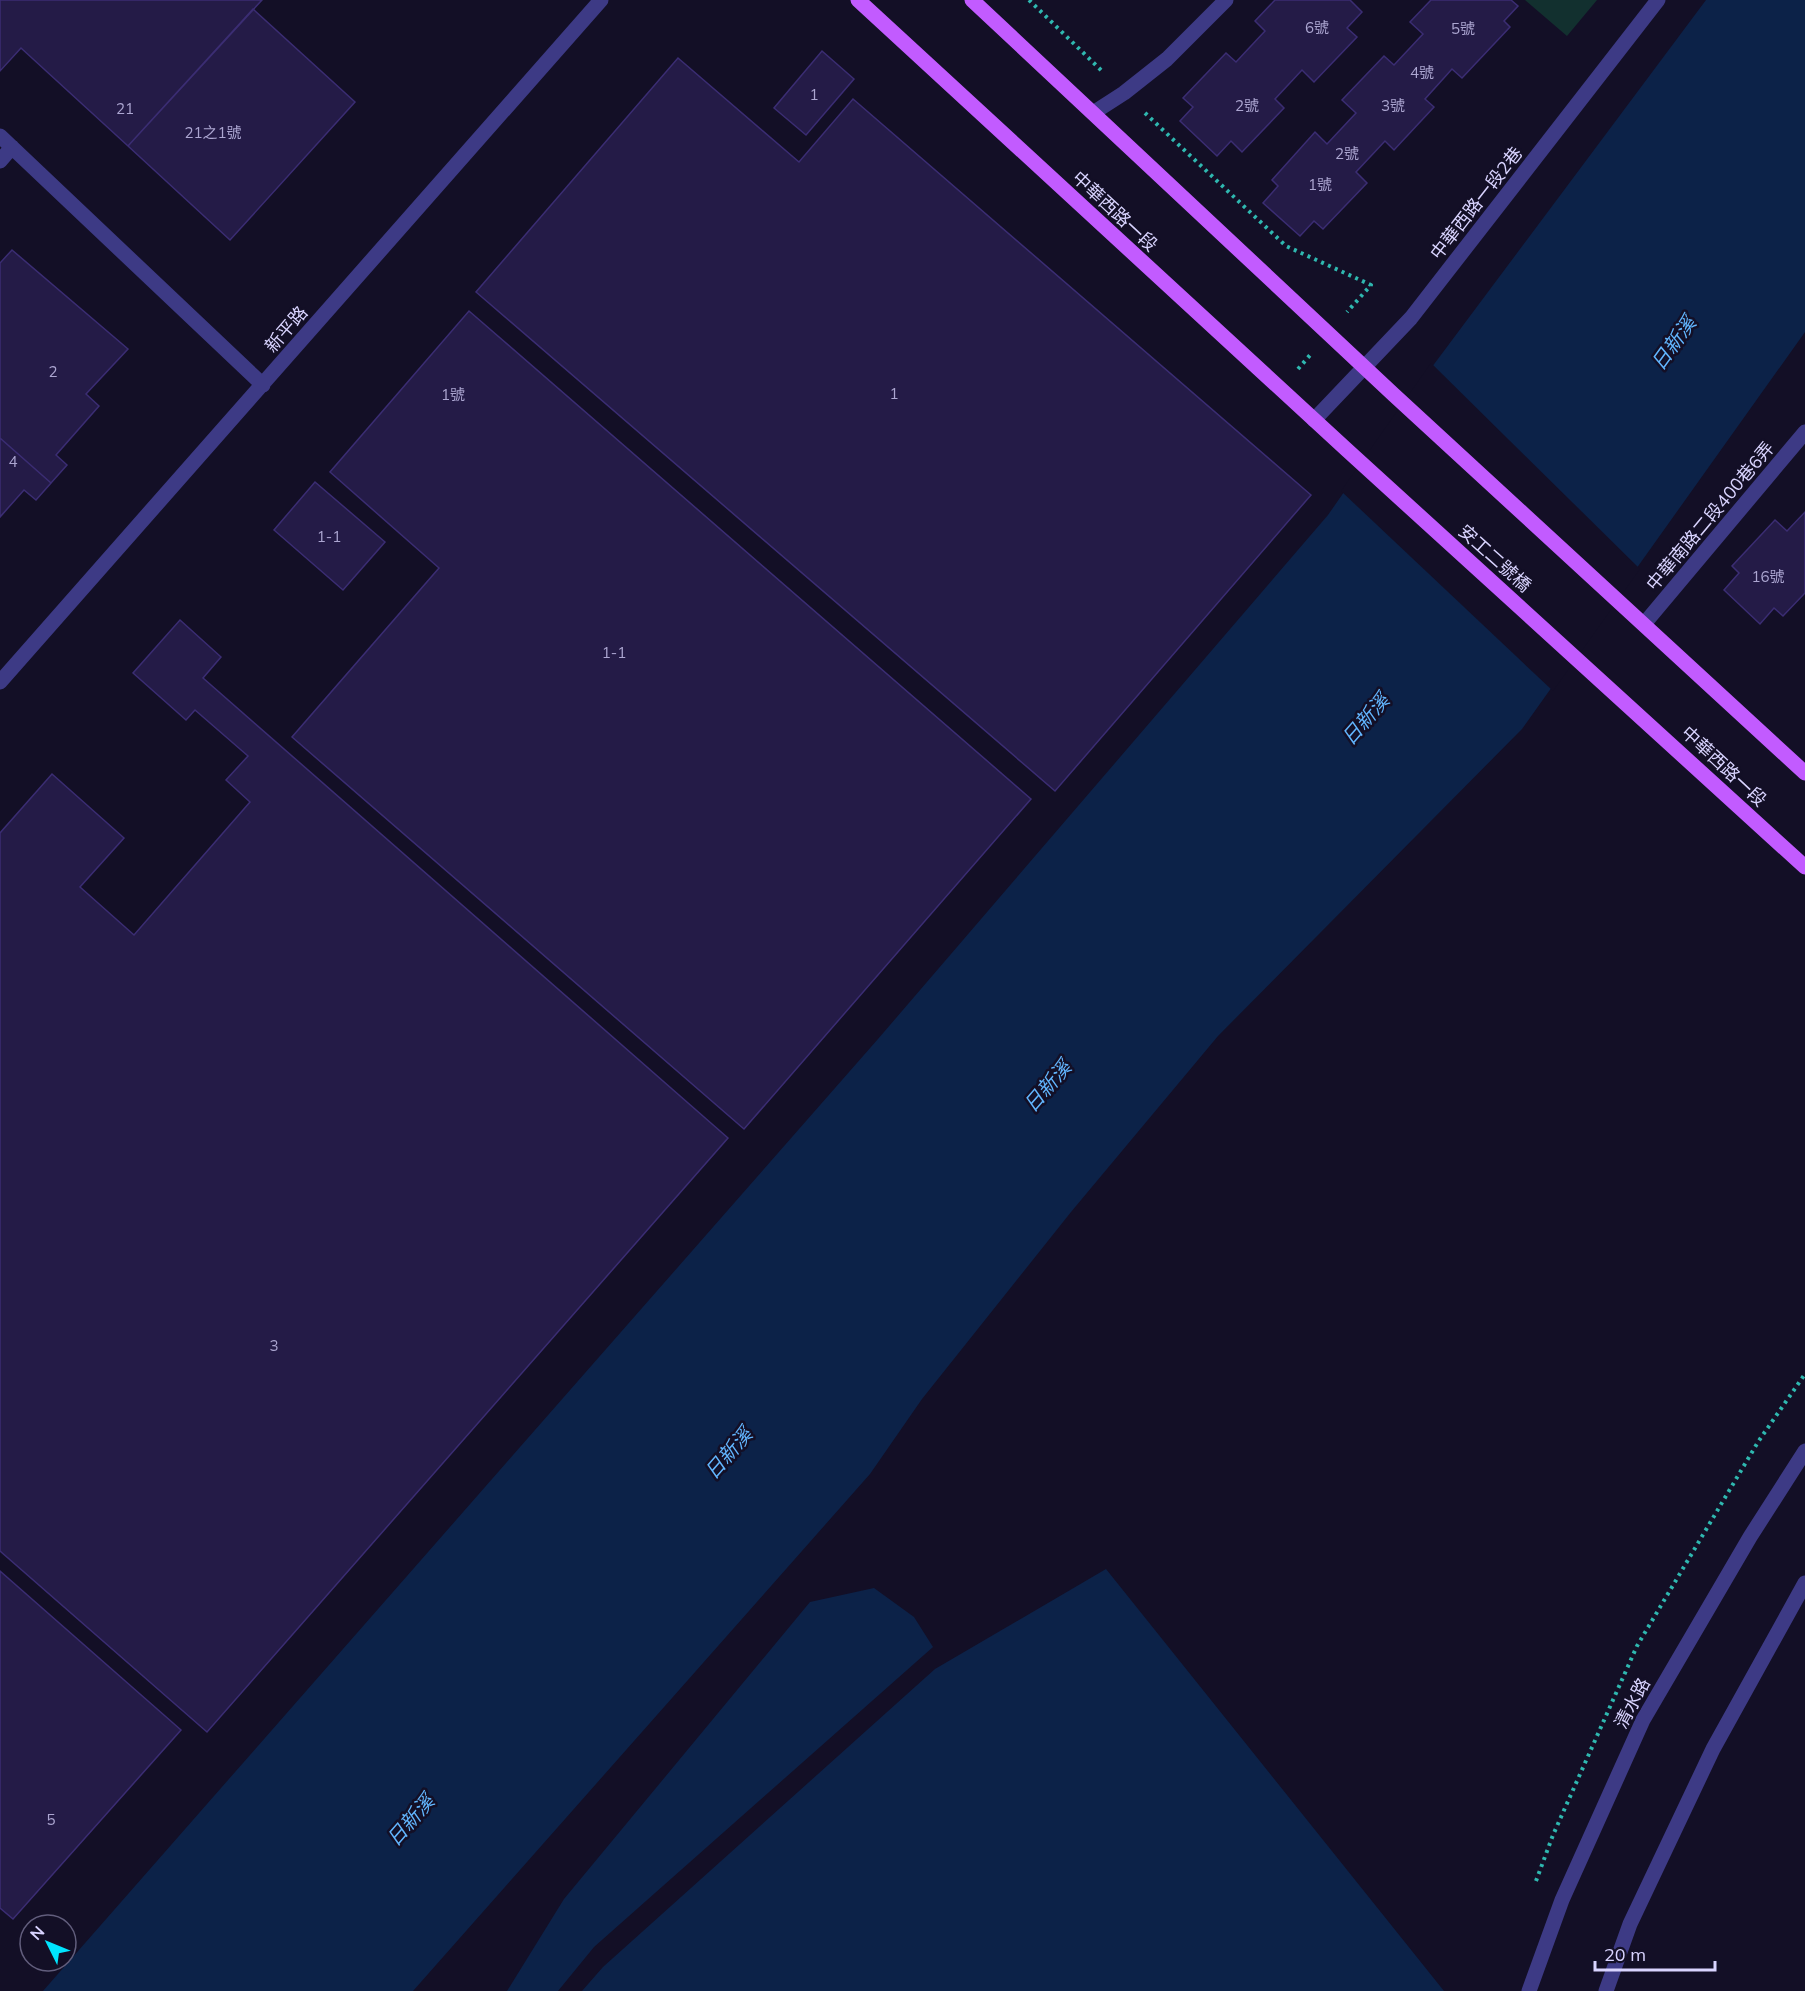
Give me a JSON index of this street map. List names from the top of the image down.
{
  "streets": {
    "main road": ["中華西路一段", "安工二號橋"],
    "street": [
      "中華西路一段2巷",
      "新平路",
      "中華南路二段400巷6弄",
      "清水路"
    ]
  },
  "crossings": [
    ["中華西路一段2巷", "中華西路一段"],
    ["中華西路一段", "安工二號橋"]
  ],
  "water": ["日新溪"],
  "house_numbers": [
    "6號",
    "5號",
    "4號",
    "1",
    "2號",
    "3號",
    "21",
    "21之1號",
    "2號",
    "1號",
    "2",
    "1",
    "1號",
    "4",
    "1-1",
    "16號",
    "1-1",
    "3",
    "5"
  ],
  "scale_bar": "20 m",
  "north": "top left"
}
